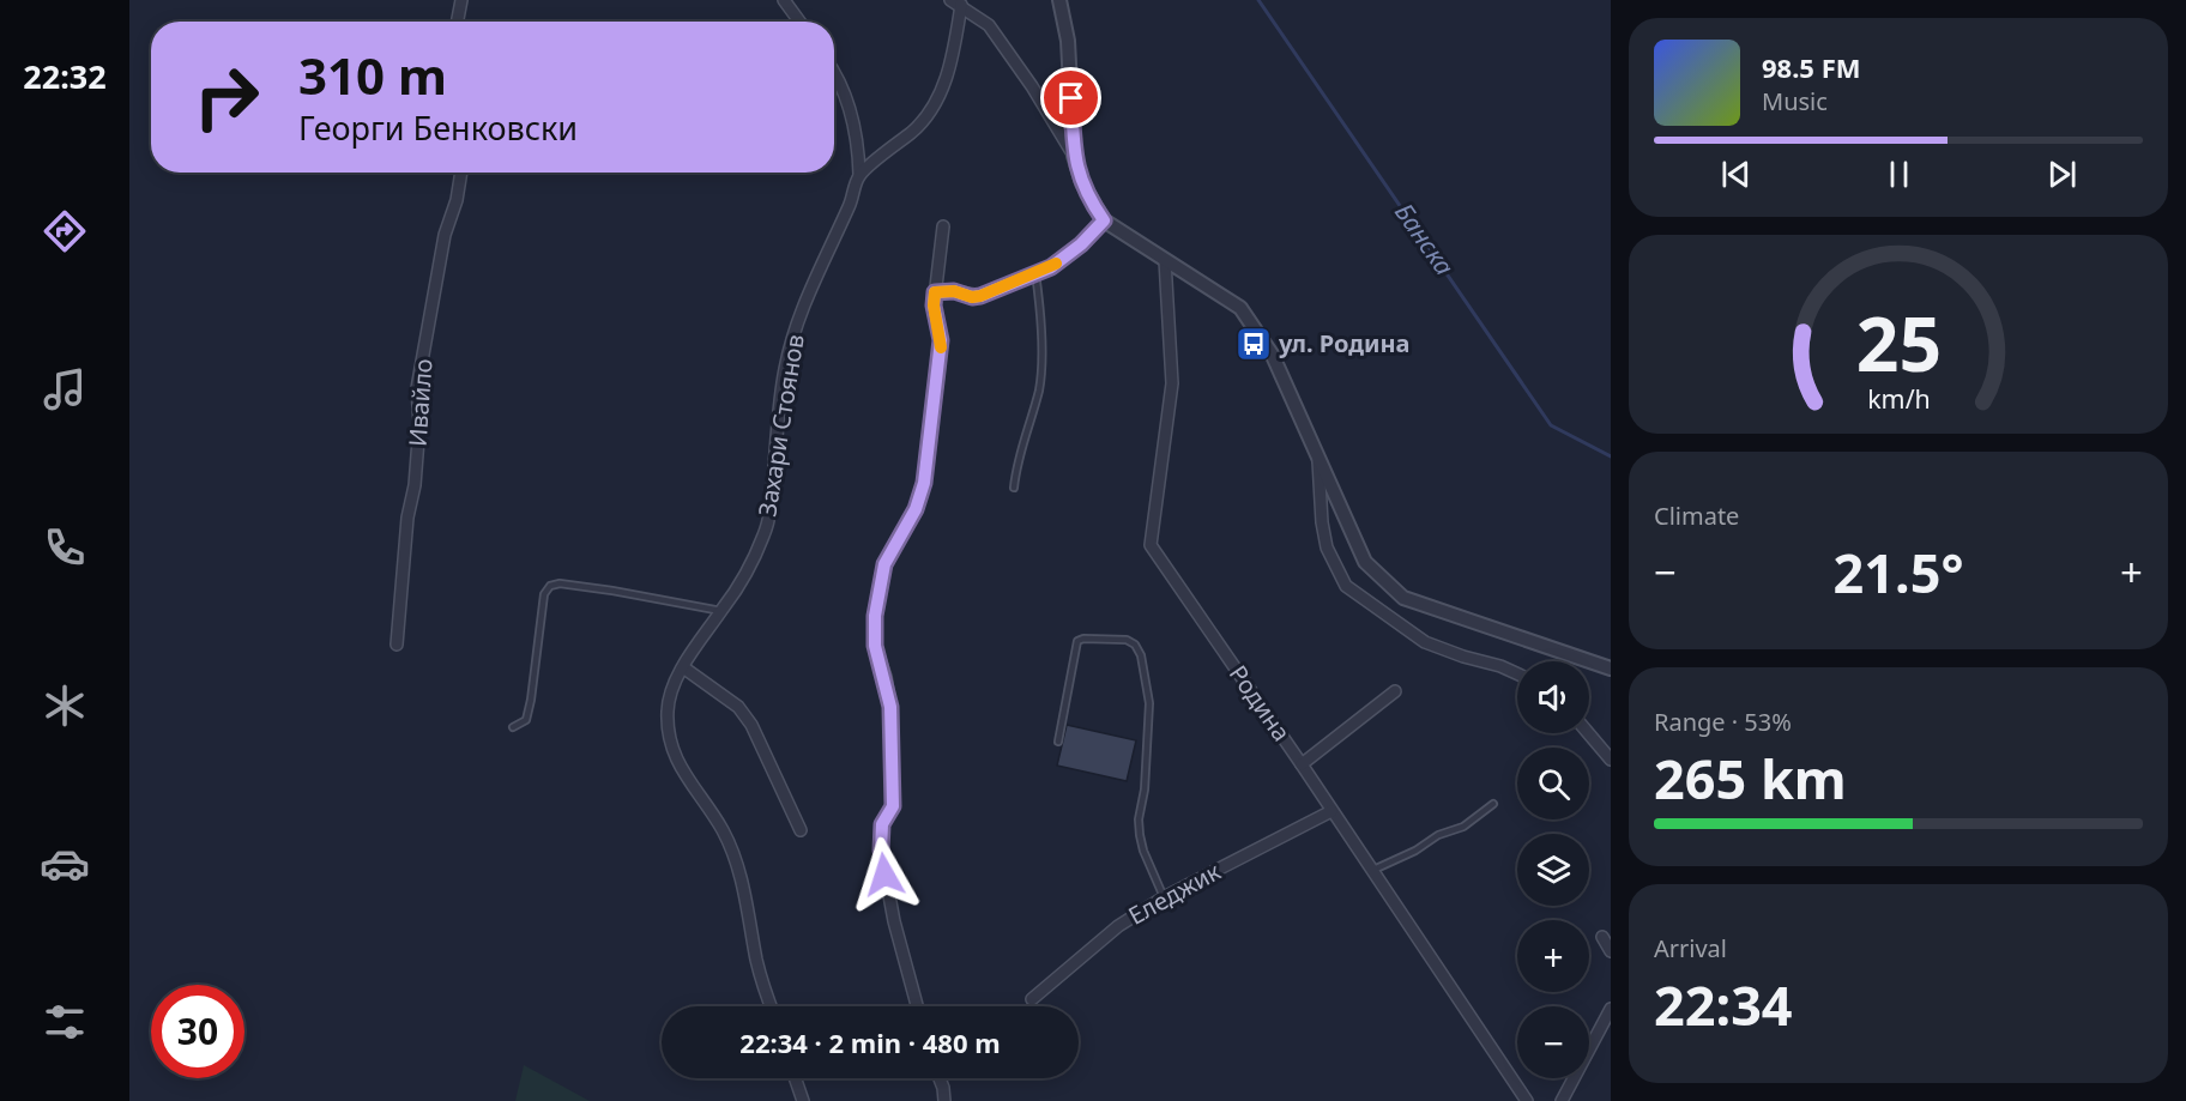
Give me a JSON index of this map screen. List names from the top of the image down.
{
  "streets": {
    "street": [
      "Ивайло",
      "Захари Стоянов",
      "Родина",
      "Еледжик"
    ]
  },
  "crossings": [
    ["Родина", "Еледжик"]
  ],
  "water": ["Банска"],
  "places": {
    "bus stop": ["ул. Родина"]
  },
  "page": {
    "tabs": "22:32",
    "turn": ["310 m", "Георги Бенковски"],
    "song": ["98.5 FM", "Music"],
    "tile": [
      "Climate",
      ["Range · 53%", "265 km"],
      ["Arrival", "22:34"]
    ],
    "heat": ["−", "21.5°", "+"],
    "map_buttons": ["+", "−"],
    "limit": "30",
    "trip": "22:34 · 2 min · 480 m",
    "gauge": ["25", "km/h"]
  }
}
